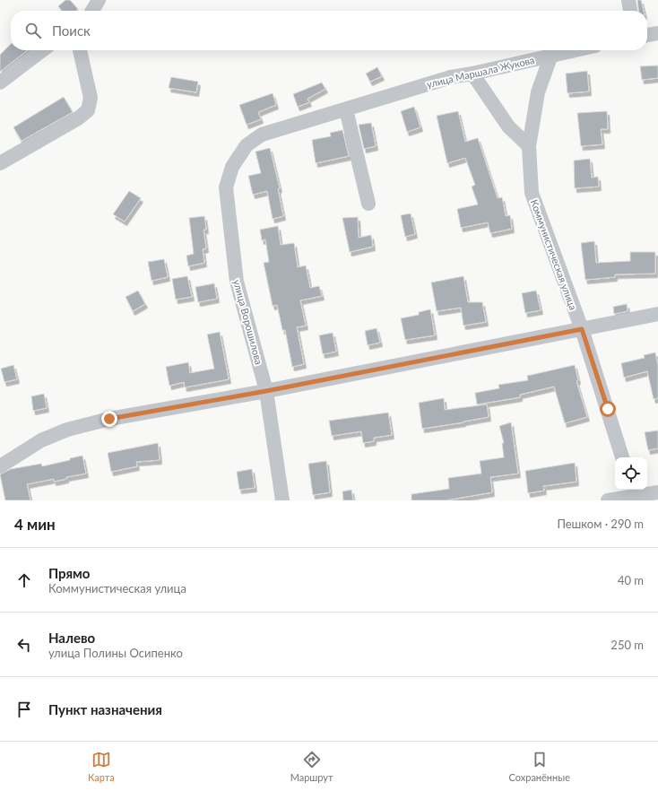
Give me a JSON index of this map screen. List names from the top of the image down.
{
  "streets": {
    "street": ["улица Маршала Жукова", "Коммунистическая улица", "улица Ворошилова"]
  },
  "crossings": [
    ["улица Маршала Жукова", "Коммунистическая улица"],
    ["улица Маршала Жукова", "улица Ворошилова"]
  ],
  "page": {
    "search": "Поиск",
    "heading": ["4 мин", "Пешком · 290 m"],
    "list": [
      ["Прямо", "Коммунистическая улица", "40 m"],
      ["Налево", "улица Полины Осипенко", "250 m"],
      "Пункт назначения"
    ],
    "nav": ["Карта", "Маршрут", "Сохранённые"]
  }
}
